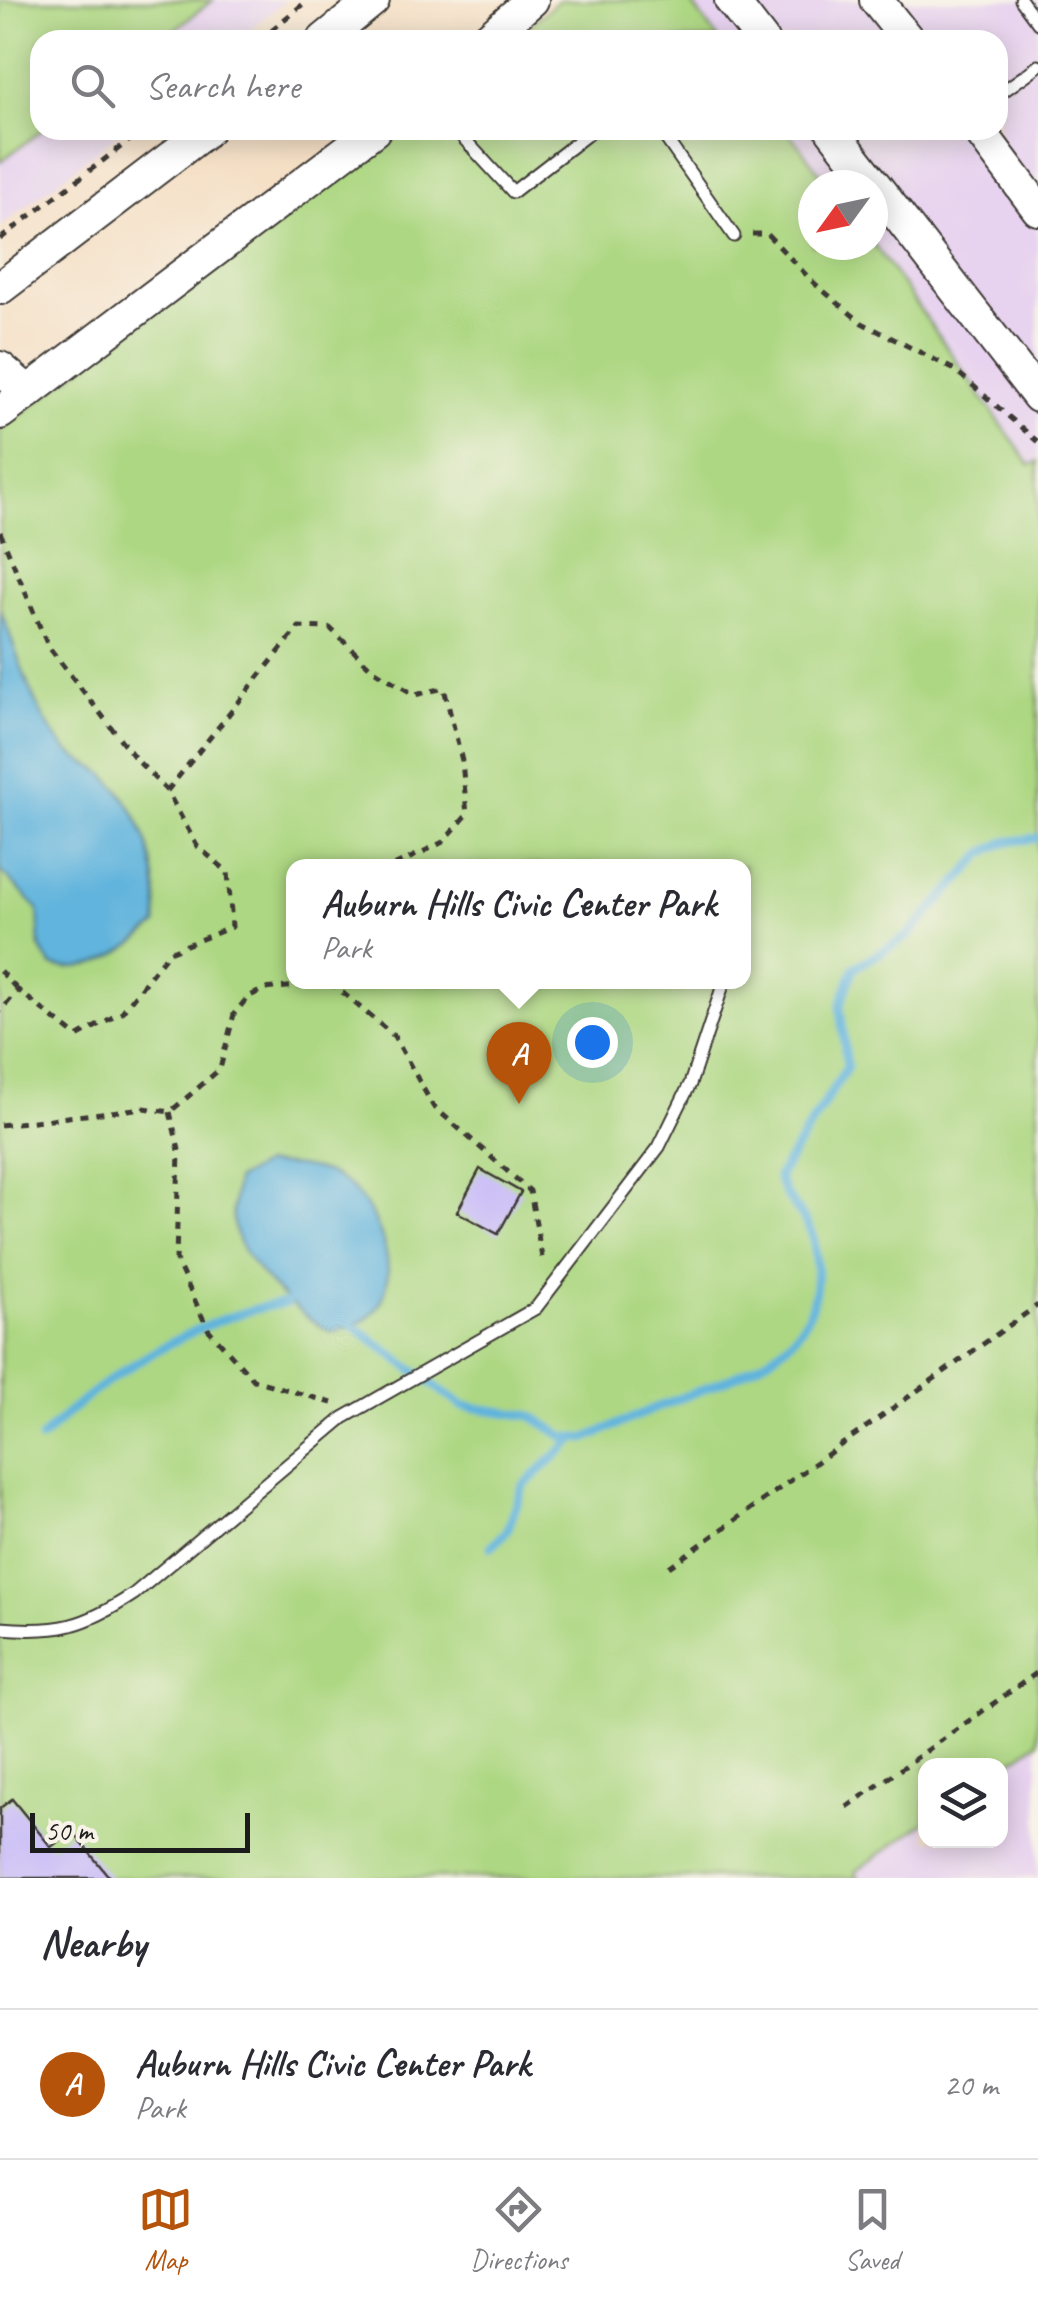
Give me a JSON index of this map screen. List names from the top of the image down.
{
  "scale_bar": "50 m",
  "north": "bottom left",
  "page": {
    "search": "Search here",
    "popup": ["Auburn Hills Civic Center Park", "Park"],
    "pins": "A",
    "scale": "50 m",
    "heading": "Nearby",
    "list": [
      {
        "mark": "A",
        "name": "Auburn Hills Civic Center Park",
        "note": "Park",
        "value": "20 m"
      }
    ],
    "nav": ["Map", "Directions", "Saved"]
  }
}
